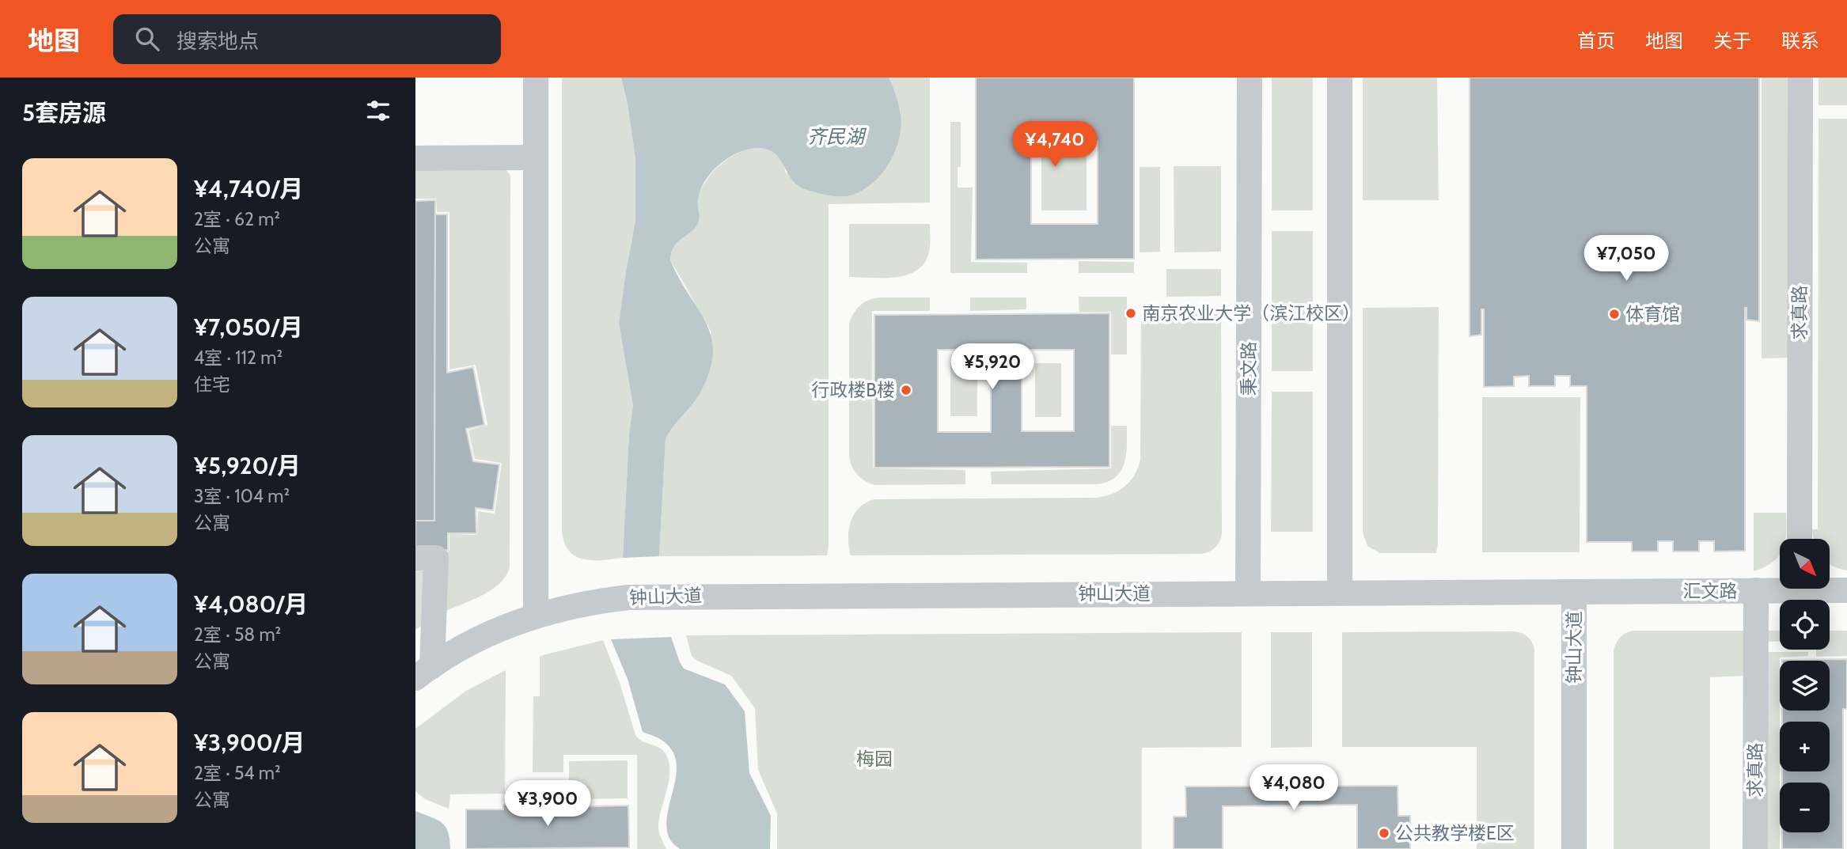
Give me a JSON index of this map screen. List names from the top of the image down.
{
  "streets": {
    "street": [
      "求真路",
      "秉文路",
      "汇文路",
      "钟山大道"
    ]
  },
  "crossings": [
    ["求真路", "汇文路"],
    ["秉文路", "钟山大道"],
    ["汇文路", "钟山大道"]
  ],
  "water": ["齐民湖"],
  "parks": ["梅园"],
  "places": [
    "南京农业大学（滨江校区）",
    "体育馆",
    "行政楼B楼",
    "公共教学楼E区"
  ],
  "north": "bottom right",
  "page": {
    "header": "地图",
    "search": "搜索地点",
    "nav": [
      "首页",
      "地图",
      "关于",
      "联系"
    ],
    "heading": "5套房源",
    "price": [
      "¥4,740",
      "¥7,050",
      "¥5,920",
      "¥4,080",
      "¥3,900"
    ],
    "list": [
      {
        "name": "¥4,740/月",
        "note": "2室 · 62 m² · 公寓"
      },
      {
        "name": "¥7,050/月",
        "note": "4室 · 112 m² · 住宅"
      },
      {
        "name": "¥5,920/月",
        "note": "3室 · 104 m² · 公寓"
      },
      {
        "name": "¥4,080/月",
        "note": "2室 · 58 m² · 公寓"
      },
      {
        "name": "¥3,900/月",
        "note": "2室 · 54 m² · 公寓"
      }
    ],
    "map_buttons": ["+", "−"]
  }
}
